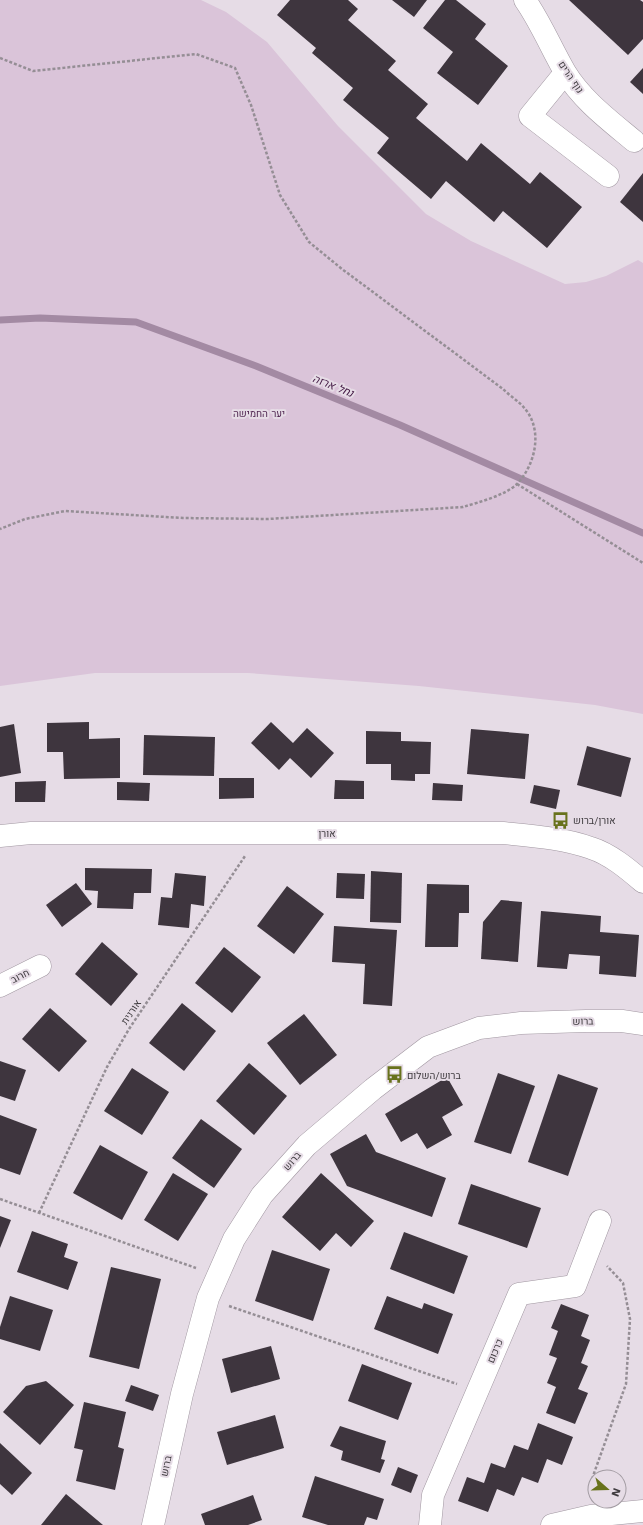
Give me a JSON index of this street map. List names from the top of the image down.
{
  "streets": {
    "street": [
      "נוף הרים",
      "אורן",
      "חרוב",
      "ברוש",
      "כרכום"
    ],
    "path": ["אורנית"]
  },
  "crossings": [
    ["אורן", "אורנית"]
  ],
  "water": ["נחל ארזה"],
  "parks": ["יער החמישה"],
  "places": {
    "bus stop": ["אורן/ברוש", "ברוש/השלום"]
  },
  "north": "right"
}
